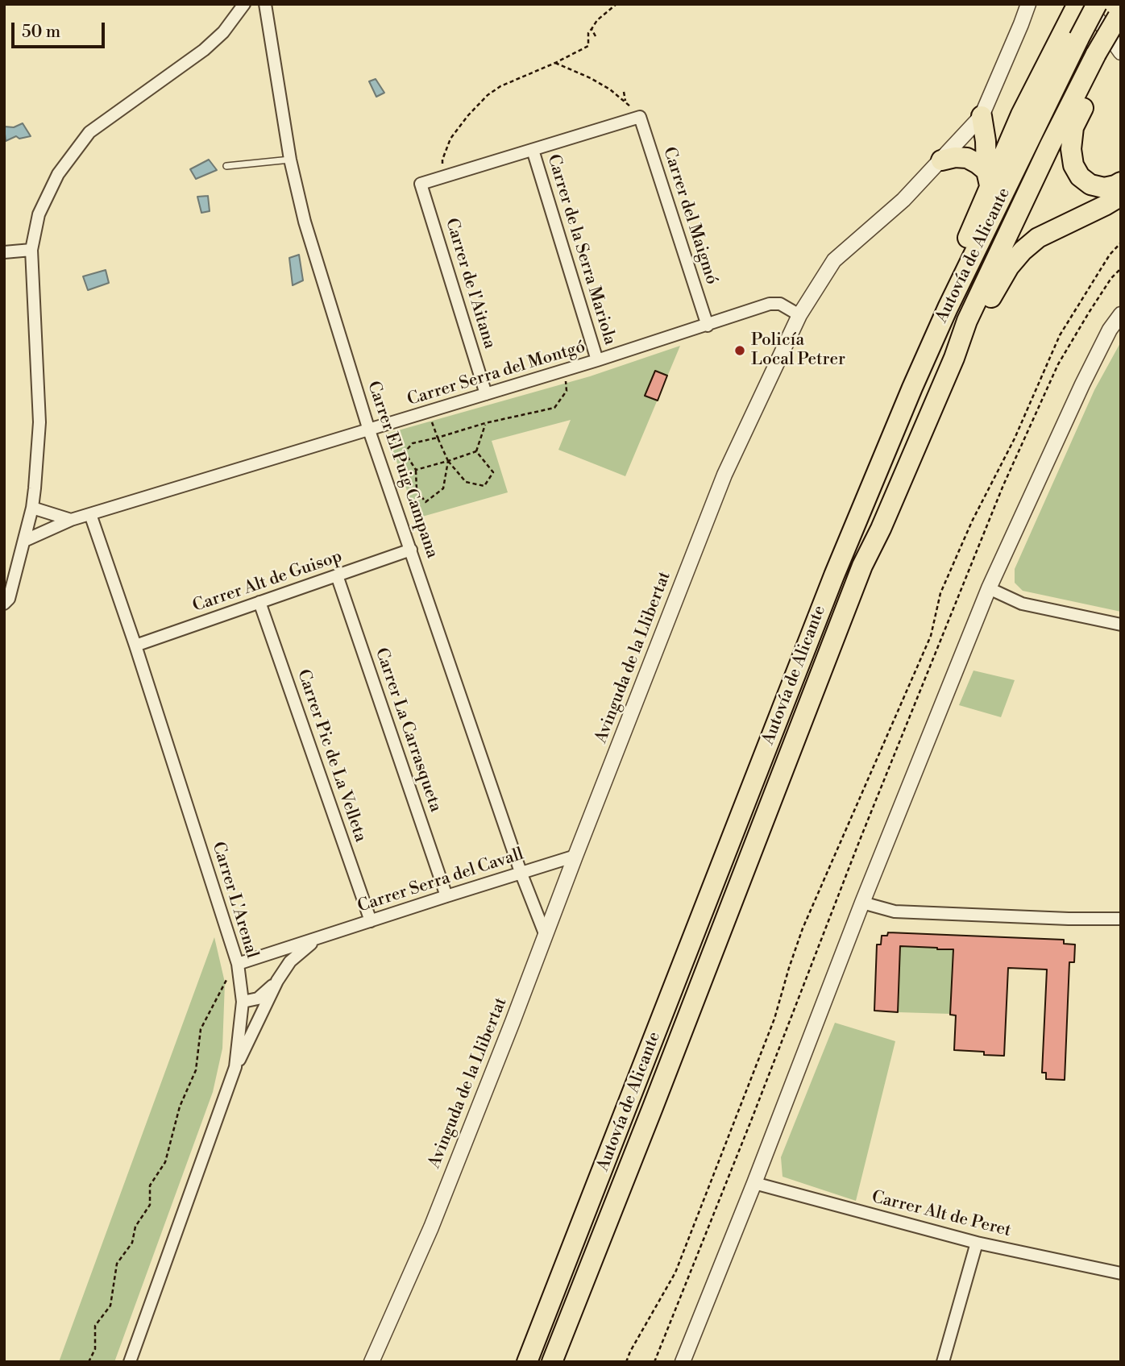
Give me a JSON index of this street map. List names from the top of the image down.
{
  "streets": {
    "highway": ["Autovía de Alicante"],
    "street": [
      "Carrer del Maigmó",
      "Carrer de la Serra Mariola",
      "Carrer de l'Aitana",
      "Carrer Serra del Montgó",
      "Carrer El Puig Campana",
      "Carrer Alt de Guisop",
      "Avinguda de la Llibertat",
      "Carrer La Carrasqueta",
      "Carrer Pic de La Velleta",
      "Carrer Serra del Cavall",
      "Carrer L'Arenal",
      "Carrer Alt de Peret"
    ]
  },
  "crossings": [
    ["Carrer del Maigmó", "Carrer Serra del Montgó"],
    ["Carrer de la Serra Mariola", "Carrer Serra del Montgó"],
    ["Carrer de l'Aitana", "Carrer Serra del Montgó"],
    ["Carrer Serra del Montgó", "Carrer El Puig Campana"],
    ["Carrer Serra del Montgó", "Avinguda de la Llibertat"],
    ["Carrer Serra del Montgó", "Carrer L'Arenal"],
    ["Carrer El Puig Campana", "Carrer Alt de Guisop"],
    ["Carrer El Puig Campana", "Avinguda de la Llibertat"],
    ["Carrer El Puig Campana", "Carrer Serra del Cavall"],
    ["Carrer Alt de Guisop", "Carrer La Carrasqueta"],
    ["Carrer Alt de Guisop", "Carrer Pic de La Velleta"],
    ["Carrer Alt de Guisop", "Carrer L'Arenal"],
    ["Avinguda de la Llibertat", "Carrer Serra del Cavall"],
    ["Carrer La Carrasqueta", "Carrer Serra del Cavall"],
    ["Carrer Pic de La Velleta", "Carrer Serra del Cavall"],
    ["Carrer Serra del Cavall", "Carrer L'Arenal"]
  ],
  "places": ["Policía Local Petrer"],
  "scale_bar": "50 m"
}
